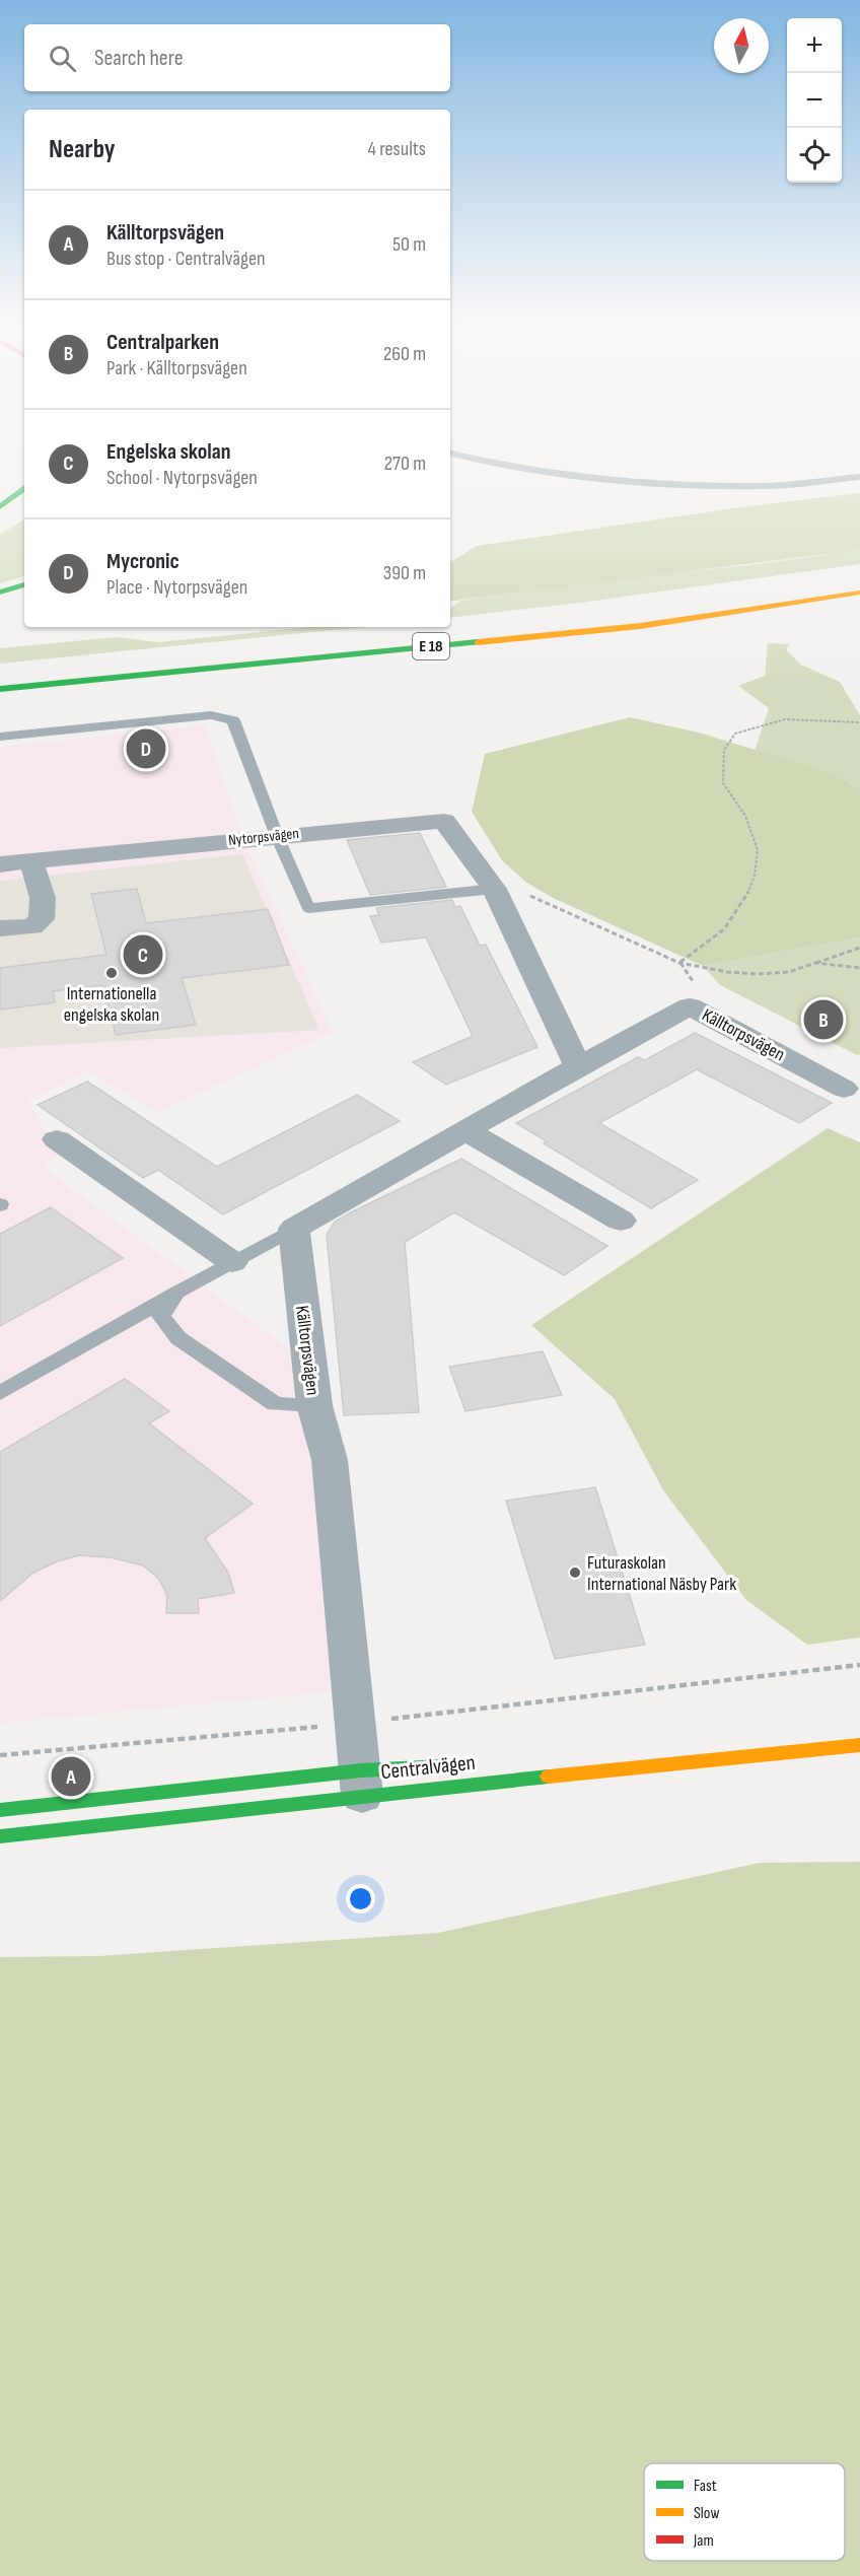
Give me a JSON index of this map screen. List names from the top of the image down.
{
  "streets": {
    "main road": ["E 18", "Centralvägen"],
    "street": ["Nytorpsvägen", "Källtorpsvägen"]
  },
  "crossings": [
    ["Källtorpsvägen", "Centralvägen"]
  ],
  "places": ["Internationella engelska skolan", "Futuraskolan International Näsby Park"],
  "legend": ["Fast", "Slow", "Jam"],
  "north": "top",
  "page": {
    "map_buttons": ["+", "−"],
    "search": "Search here",
    "heading": ["Nearby", "4 results"],
    "list": [
      {
        "mark": "A",
        "name": "Källtorpsvägen",
        "note": "Bus stop · Centralvägen",
        "value": "50 m"
      },
      {
        "mark": "B",
        "name": "Centralparken",
        "note": "Park · Källtorpsvägen",
        "value": "260 m"
      },
      {
        "mark": "C",
        "name": "Engelska skolan",
        "note": "School · Nytorpsvägen",
        "value": "270 m"
      },
      {
        "mark": "D",
        "name": "Mycronic",
        "note": "Place · Nytorpsvägen",
        "value": "390 m"
      }
    ],
    "pins": [
      "D",
      "C",
      "B",
      "A"
    ]
  }
}
